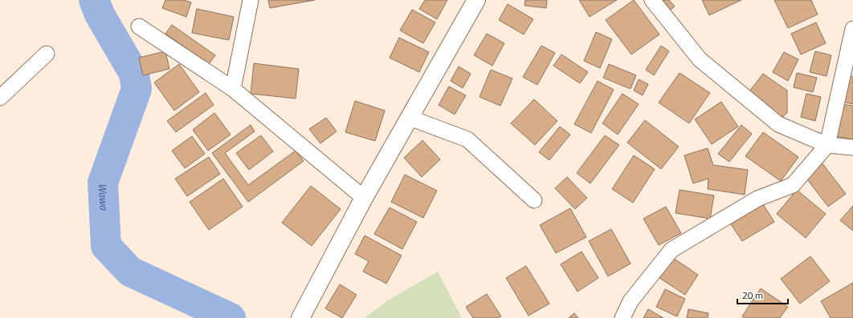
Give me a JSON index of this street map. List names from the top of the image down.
{
  "water": ["Wawa"],
  "scale_bar": "20 m"
}
